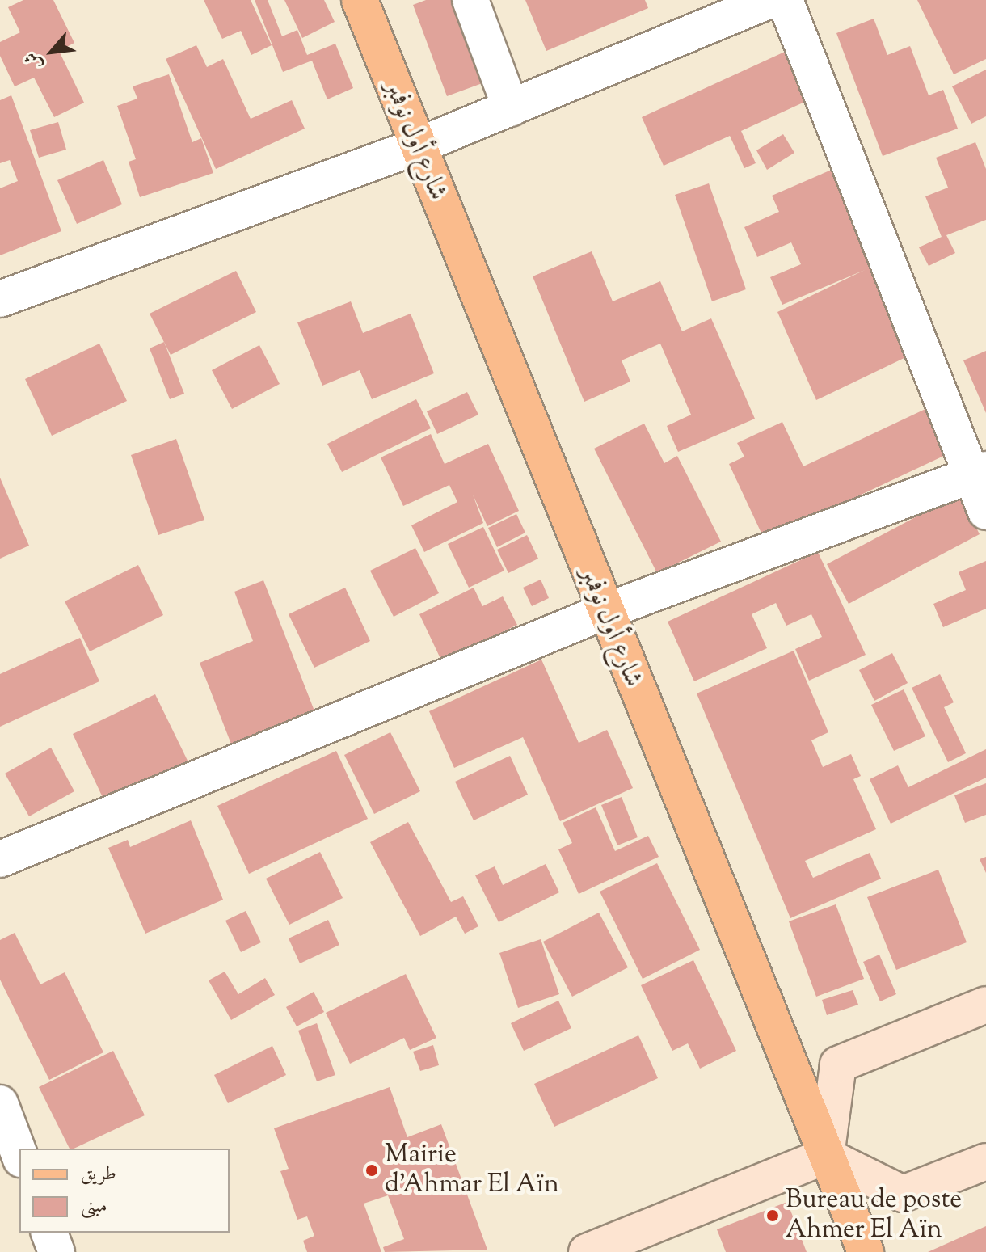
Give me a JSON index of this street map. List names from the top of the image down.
{
  "streets": {
    "main road": ["شارع أول نوفمبر"]
  },
  "places": ["Mairie d'Ahmar El Aïn", "Bureau de poste Ahmer El Aïn"],
  "legend": ["طريق", "مبنى"],
  "north": "bottom left"
}
